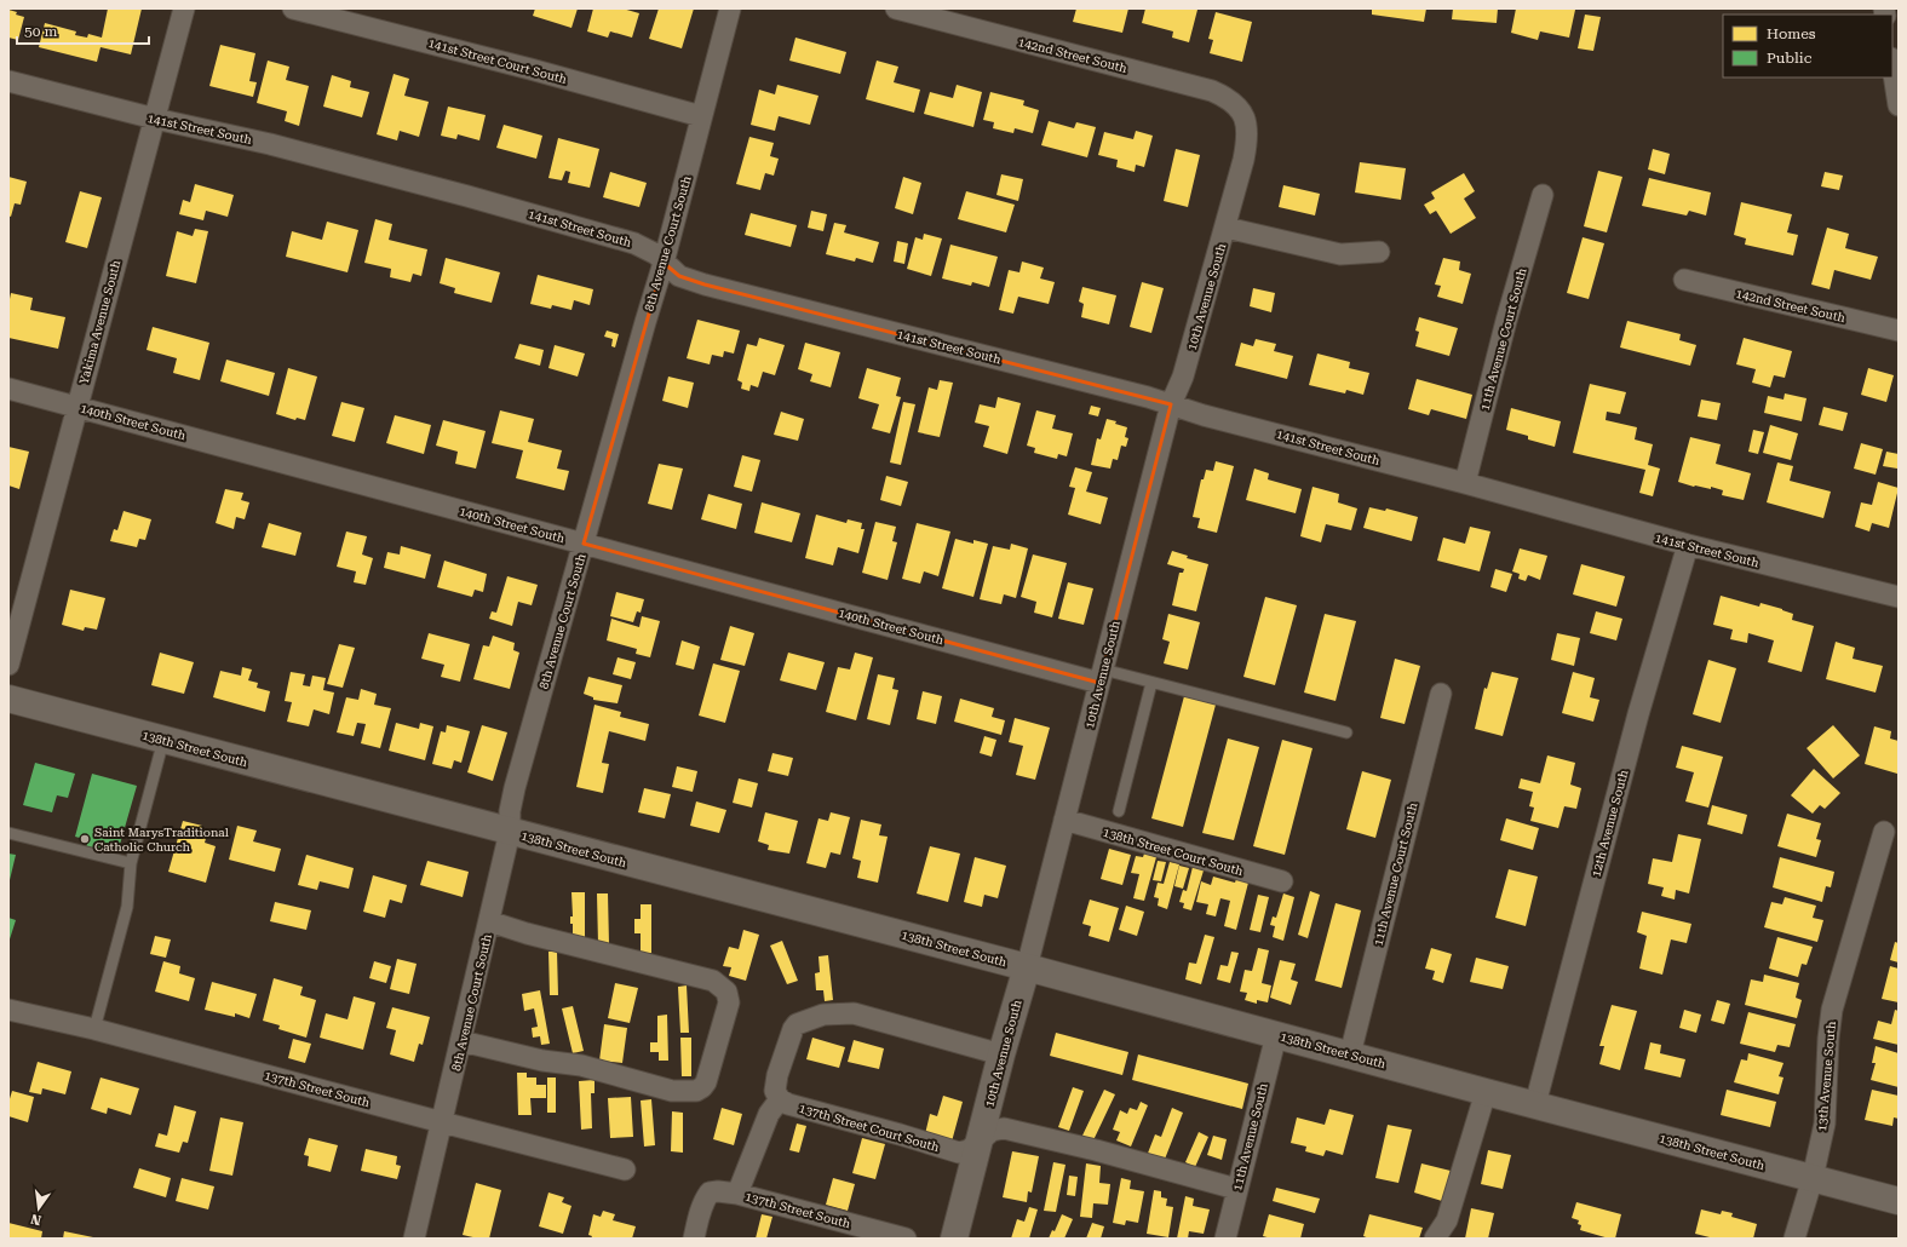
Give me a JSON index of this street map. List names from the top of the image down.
{
  "streets": {
    "street": [
      "142nd Street South",
      "141st Street Court South",
      "141st Street South",
      "8th Avenue Court South",
      "10th Avenue South",
      "Yakima Avenue South",
      "11th Avenue Court South",
      "140th Street South",
      "138th Street South",
      "12th Avenue South",
      "138th Street Court South",
      "13th Avenue South",
      "137th Street South",
      "137th Street Court South",
      "11th Avenue South"
    ]
  },
  "crossings": [
    ["142nd Street South", "10th Avenue South"],
    ["141st Street Court South", "8th Avenue Court South"],
    ["141st Street South", "8th Avenue Court South"],
    ["141st Street South", "10th Avenue South"],
    ["141st Street South", "Yakima Avenue South"],
    ["141st Street South", "11th Avenue Court South"],
    ["141st Street South", "12th Avenue South"],
    ["8th Avenue Court South", "140th Street South"],
    ["8th Avenue Court South", "138th Street South"],
    ["8th Avenue Court South", "137th Street South"],
    ["10th Avenue South", "140th Street South"],
    ["10th Avenue South", "138th Street South"],
    ["10th Avenue South", "138th Street Court South"],
    ["10th Avenue South", "137th Street Court South"],
    ["Yakima Avenue South", "140th Street South"],
    ["11th Avenue Court South", "138th Street South"],
    ["138th Street South", "12th Avenue South"],
    ["138th Street South", "13th Avenue South"],
    ["138th Street South", "11th Avenue South"],
    ["137th Street Court South", "11th Avenue South"]
  ],
  "places": ["Saint MarysTraditional Catholic Church"],
  "legend": ["Homes", "Public"],
  "scale_bar": "50 m",
  "north": "bottom"
}
